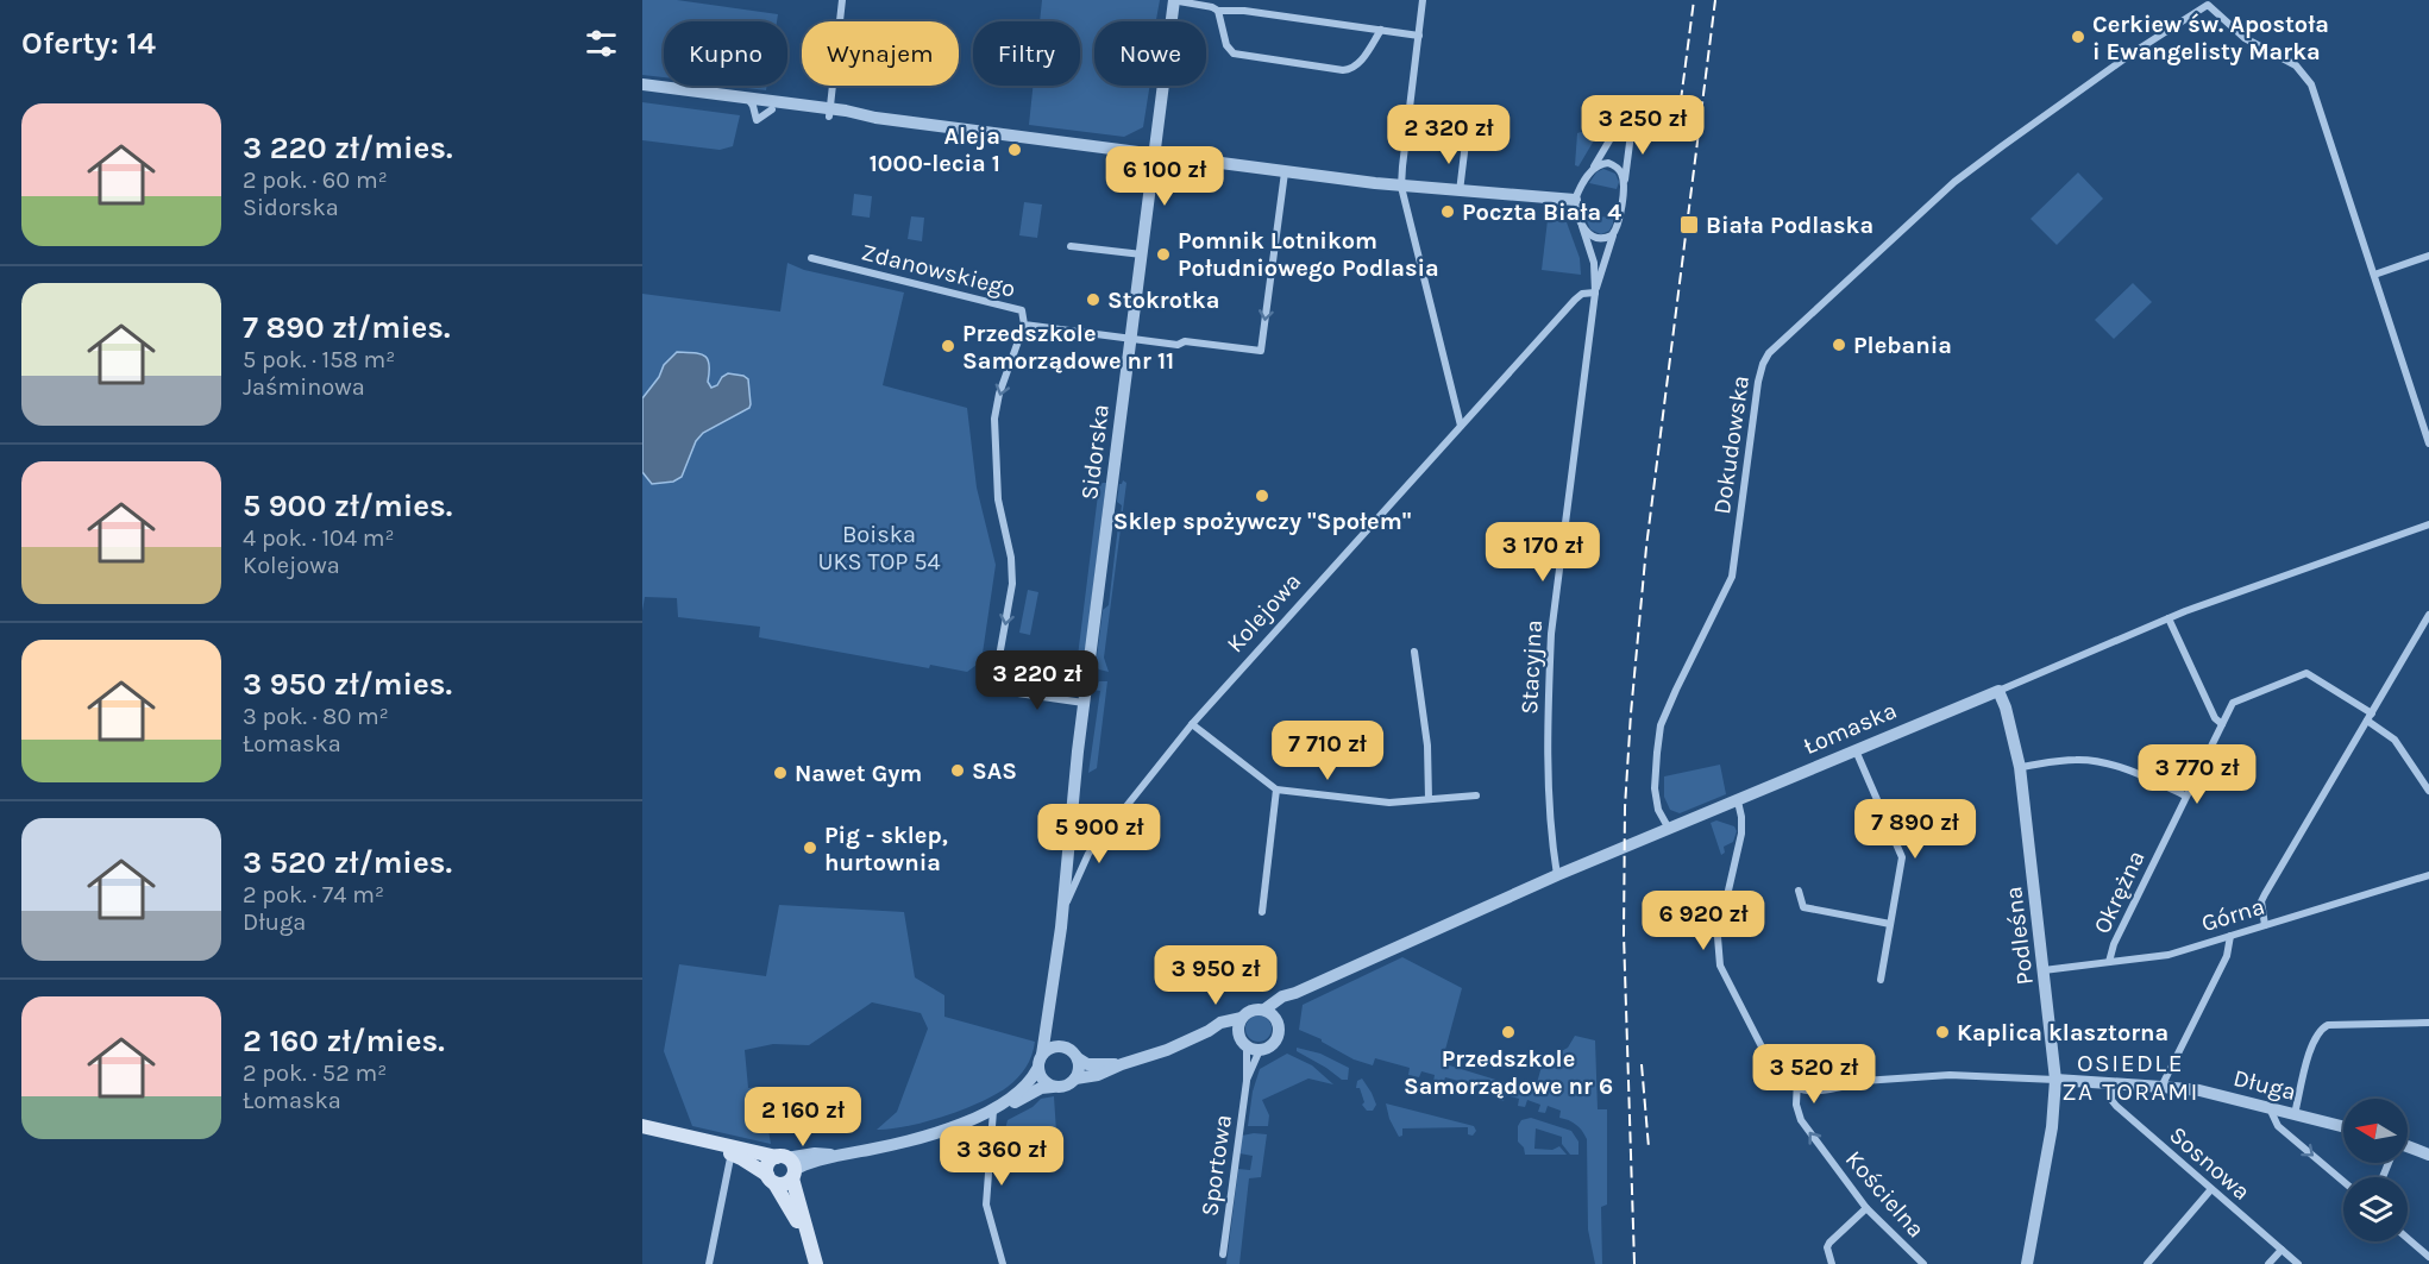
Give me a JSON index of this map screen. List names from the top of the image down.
{
  "streets": {
    "street": [
      "Zdanowskiego",
      "Dokudowska",
      "Sidorska",
      "Kolejowa",
      "Stacyjna",
      "Łomaska",
      "Okrężna",
      "Górna",
      "Podleśna",
      "Długa",
      "Sosnowa",
      "Sportowa",
      "Kościelna"
    ]
  },
  "crossings": [
    ["Zdanowskiego", "Sidorska"],
    ["Dokudowska", "Łomaska"],
    ["Sidorska", "Kolejowa"],
    ["Kolejowa", "Stacyjna"],
    ["Stacyjna", "Łomaska"],
    ["Łomaska", "Podleśna"],
    ["Łomaska", "Sportowa"],
    ["Okrężna", "Górna"],
    ["Górna", "Podleśna"],
    ["Podleśna", "Długa"],
    ["Długa", "Sosnowa"],
    ["Długa", "Kościelna"]
  ],
  "one_way": ["Kościelna"],
  "districts": ["OSIEDLE ZA TORAMI"],
  "parks": ["Boiska UKS TOP 54"],
  "places": {
    "other": [
      "Cerkiew św. Apostoła i Ewangelisty Marka",
      "Aleja 1000-lecia 1",
      "Poczta Biała 4",
      "Pomnik Lotnikom Południowego Podlasia",
      "Stokrotka",
      "Plebania",
      "Przedszkole Samorządowe nr 11",
      "Sklep spożywczy \"Społem\"",
      "SAS",
      "Nawet Gym",
      "Pig - sklep, hurtownia",
      "Przedszkole Samorządowe nr 6",
      "Kaplica klasztorna"
    ],
    "transit": ["Biała Podlaska"]
  },
  "north": "left",
  "page": {
    "heading": "Oferty: 14",
    "chip": [
      "Kupno",
      "Wynajem",
      "Filtry",
      "Nowe"
    ],
    "list": [
      {
        "name": "3 220 zł/mies.",
        "note": "2 pok. · 60 m² · Sidorska"
      },
      {
        "name": "7 890 zł/mies.",
        "note": "5 pok. · 158 m² · Jaśminowa"
      },
      {
        "name": "5 900 zł/mies.",
        "note": "4 pok. · 104 m² · Kolejowa"
      },
      {
        "name": "3 950 zł/mies.",
        "note": "3 pok. · 80 m² · Łomaska"
      },
      {
        "name": "3 520 zł/mies.",
        "note": "2 pok. · 74 m² · Długa"
      },
      {
        "name": "2 160 zł/mies.",
        "note": "2 pok. · 52 m² · Łomaska"
      }
    ],
    "price": [
      "3 250 zł",
      "2 320 zł",
      "6 100 zł",
      "3 170 zł",
      "3 220 zł",
      "7 710 zł",
      "3 770 zł",
      "7 890 zł",
      "5 900 zł",
      "6 920 zł",
      "3 950 zł",
      "3 520 zł",
      "2 160 zł",
      "3 360 zł"
    ]
  }
}
